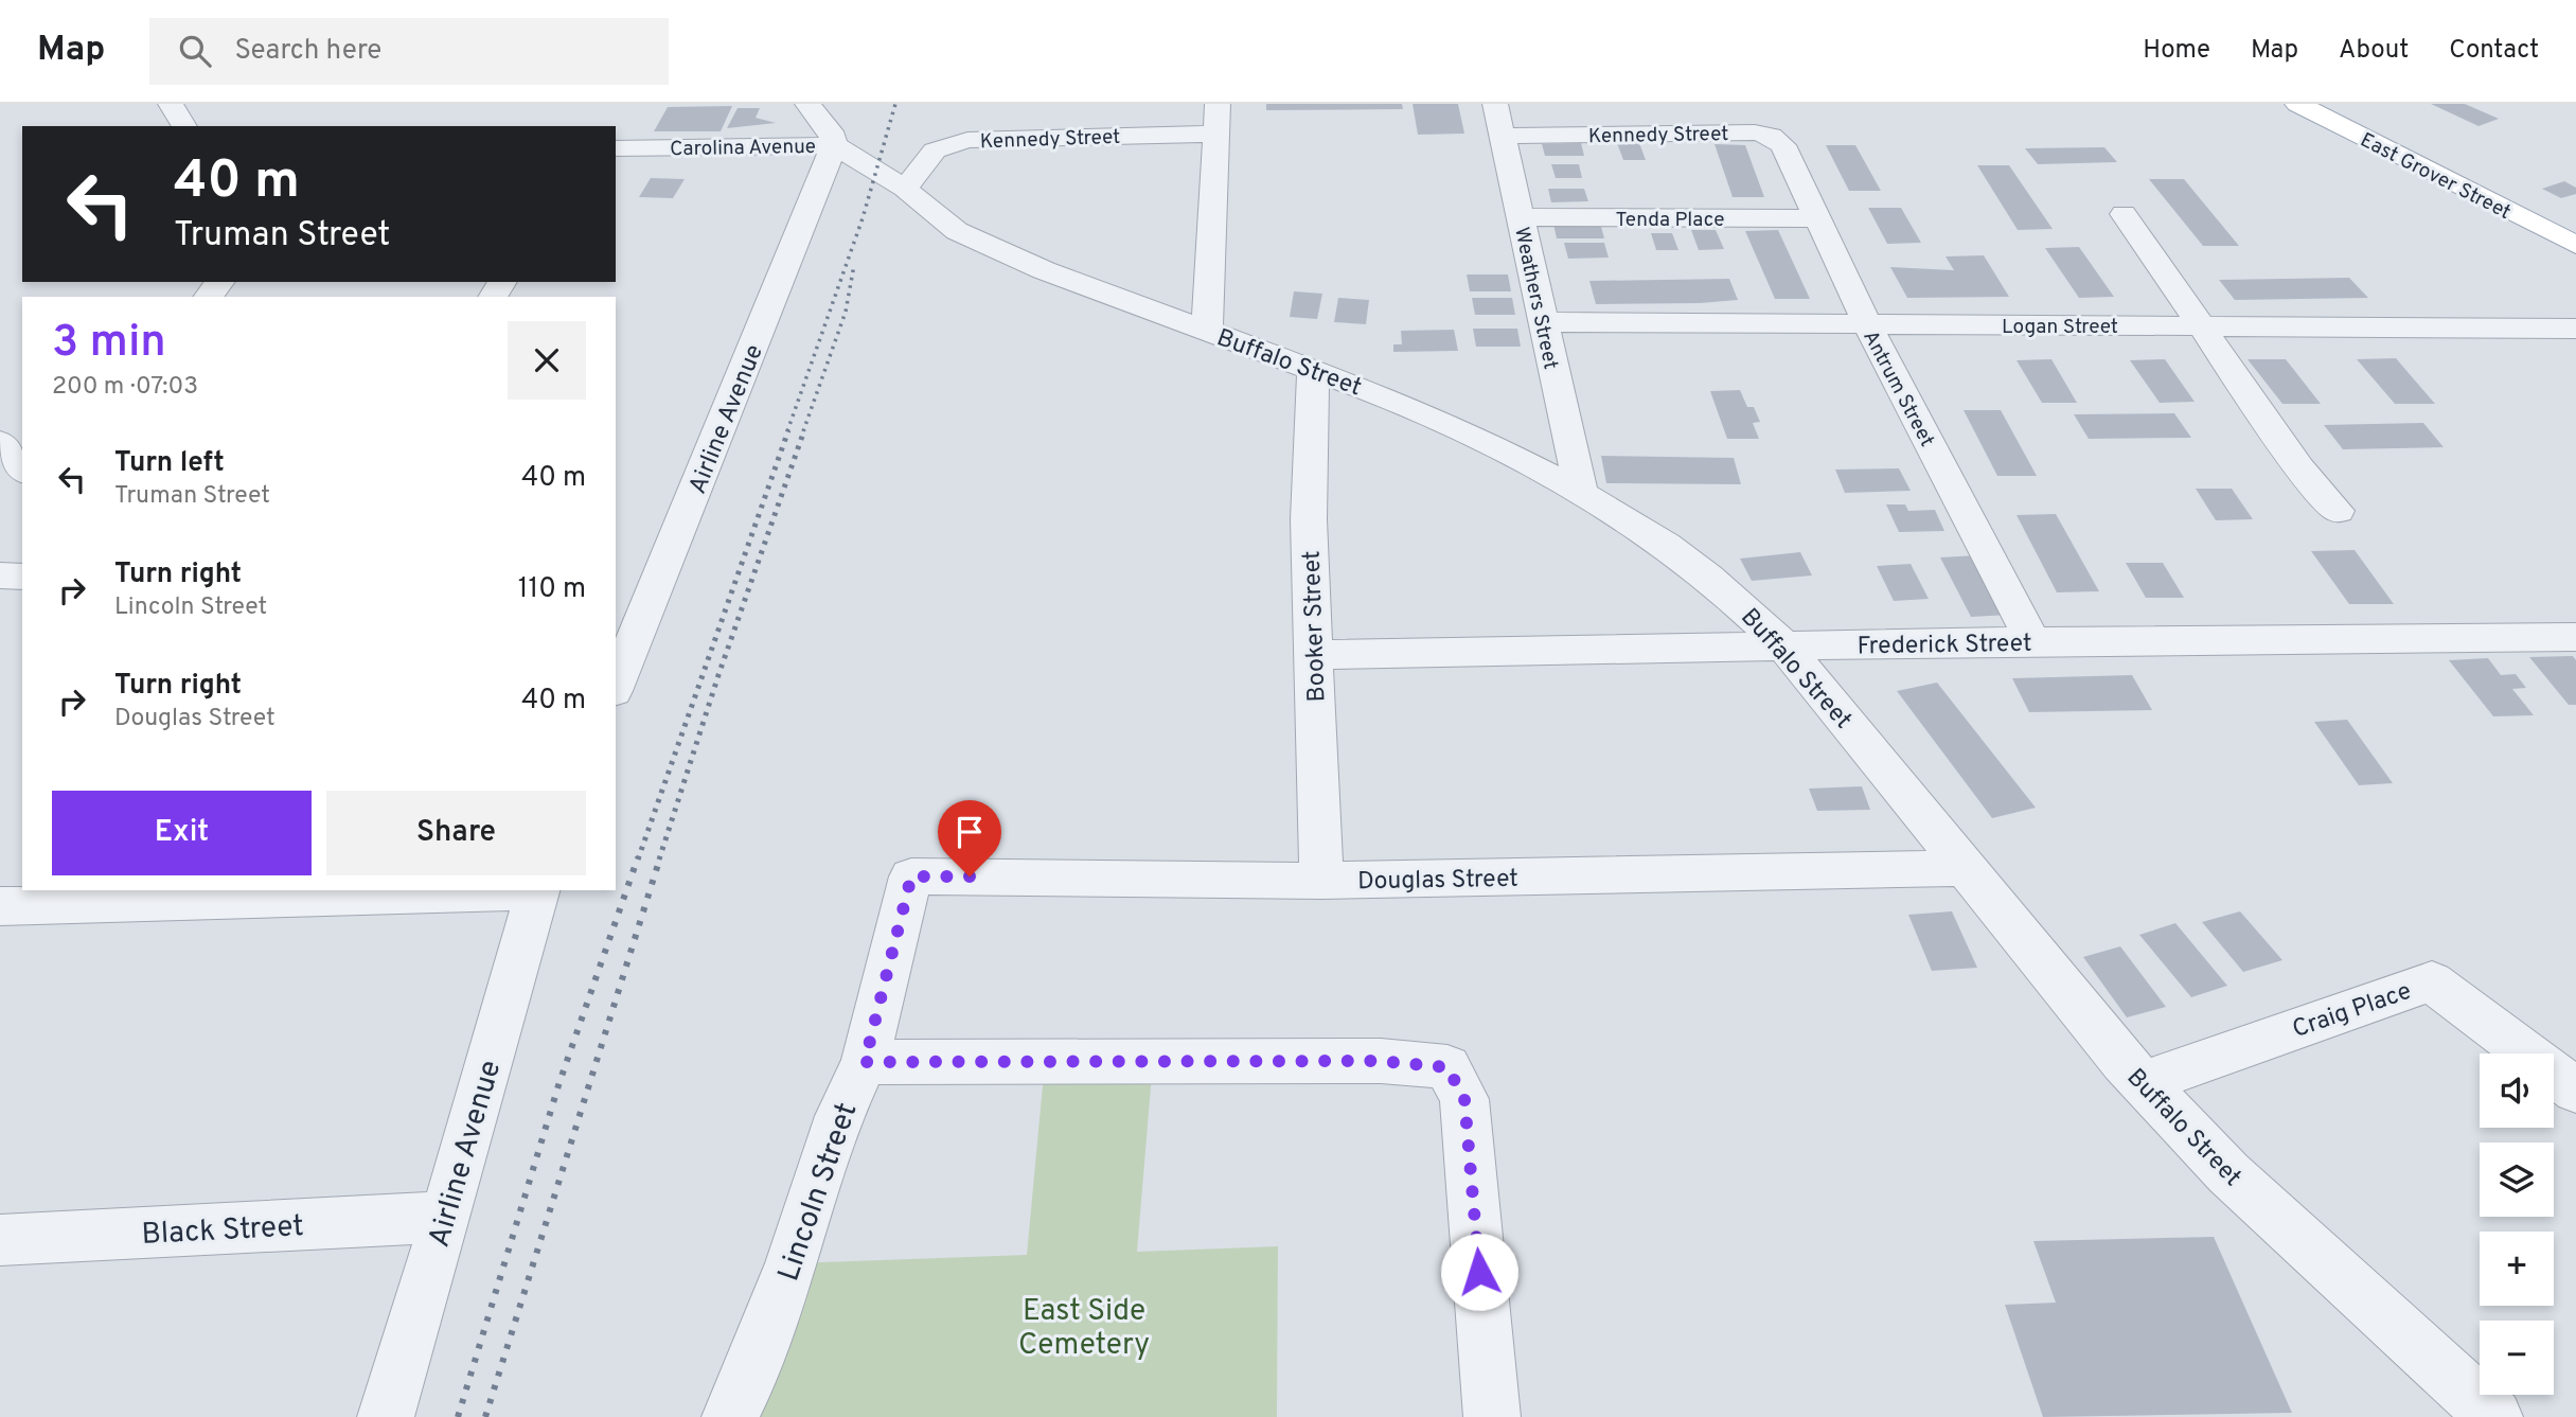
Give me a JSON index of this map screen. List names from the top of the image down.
{
  "streets": {
    "main road": ["East Grover Street"],
    "street": [
      "Kennedy Street",
      "Carolina Avenue",
      "Tenda Place",
      "Weathers Street",
      "Logan Street",
      "Buffalo Street",
      "Antrum Street",
      "Airline Avenue",
      "Booker Street",
      "Frederick Street",
      "Douglas Street",
      "Craig Place",
      "Lincoln Street",
      "Black Street"
    ]
  },
  "crossings": [
    ["Kennedy Street", "Carolina Avenue"],
    ["Kennedy Street", "Weathers Street"],
    ["Kennedy Street", "Buffalo Street"],
    ["Kennedy Street", "Antrum Street"],
    ["Carolina Avenue", "Buffalo Street"],
    ["Carolina Avenue", "Airline Avenue"],
    ["Tenda Place", "Weathers Street"],
    ["Tenda Place", "Antrum Street"],
    ["Weathers Street", "Logan Street"],
    ["Weathers Street", "Buffalo Street"],
    ["Logan Street", "Antrum Street"],
    ["Buffalo Street", "Booker Street"],
    ["Buffalo Street", "Frederick Street"],
    ["Buffalo Street", "Douglas Street"],
    ["Buffalo Street", "Craig Place"],
    ["Antrum Street", "Frederick Street"],
    ["Airline Avenue", "Black Street"],
    ["Booker Street", "Frederick Street"],
    ["Booker Street", "Douglas Street"],
    ["Douglas Street", "Lincoln Street"]
  ],
  "parks": ["East Side Cemetery"],
  "page": {
    "header": "Map",
    "search": "Search here",
    "nav": [
      "Home",
      "Map",
      "About",
      "Contact"
    ],
    "turn": ["40 m", "Truman Street"],
    "heading": ["3 min", "200 m · 07:03"],
    "list": [
      {
        "name": "Turn left",
        "note": "Truman Street",
        "value": "40 m"
      },
      {
        "name": "Turn right",
        "note": "Lincoln Street",
        "value": "110 m"
      },
      {
        "name": "Turn right",
        "note": "Douglas Street",
        "value": "40 m"
      }
    ],
    "buttons": ["Exit", "Share"],
    "map_buttons": ["+", "−"]
  }
}
